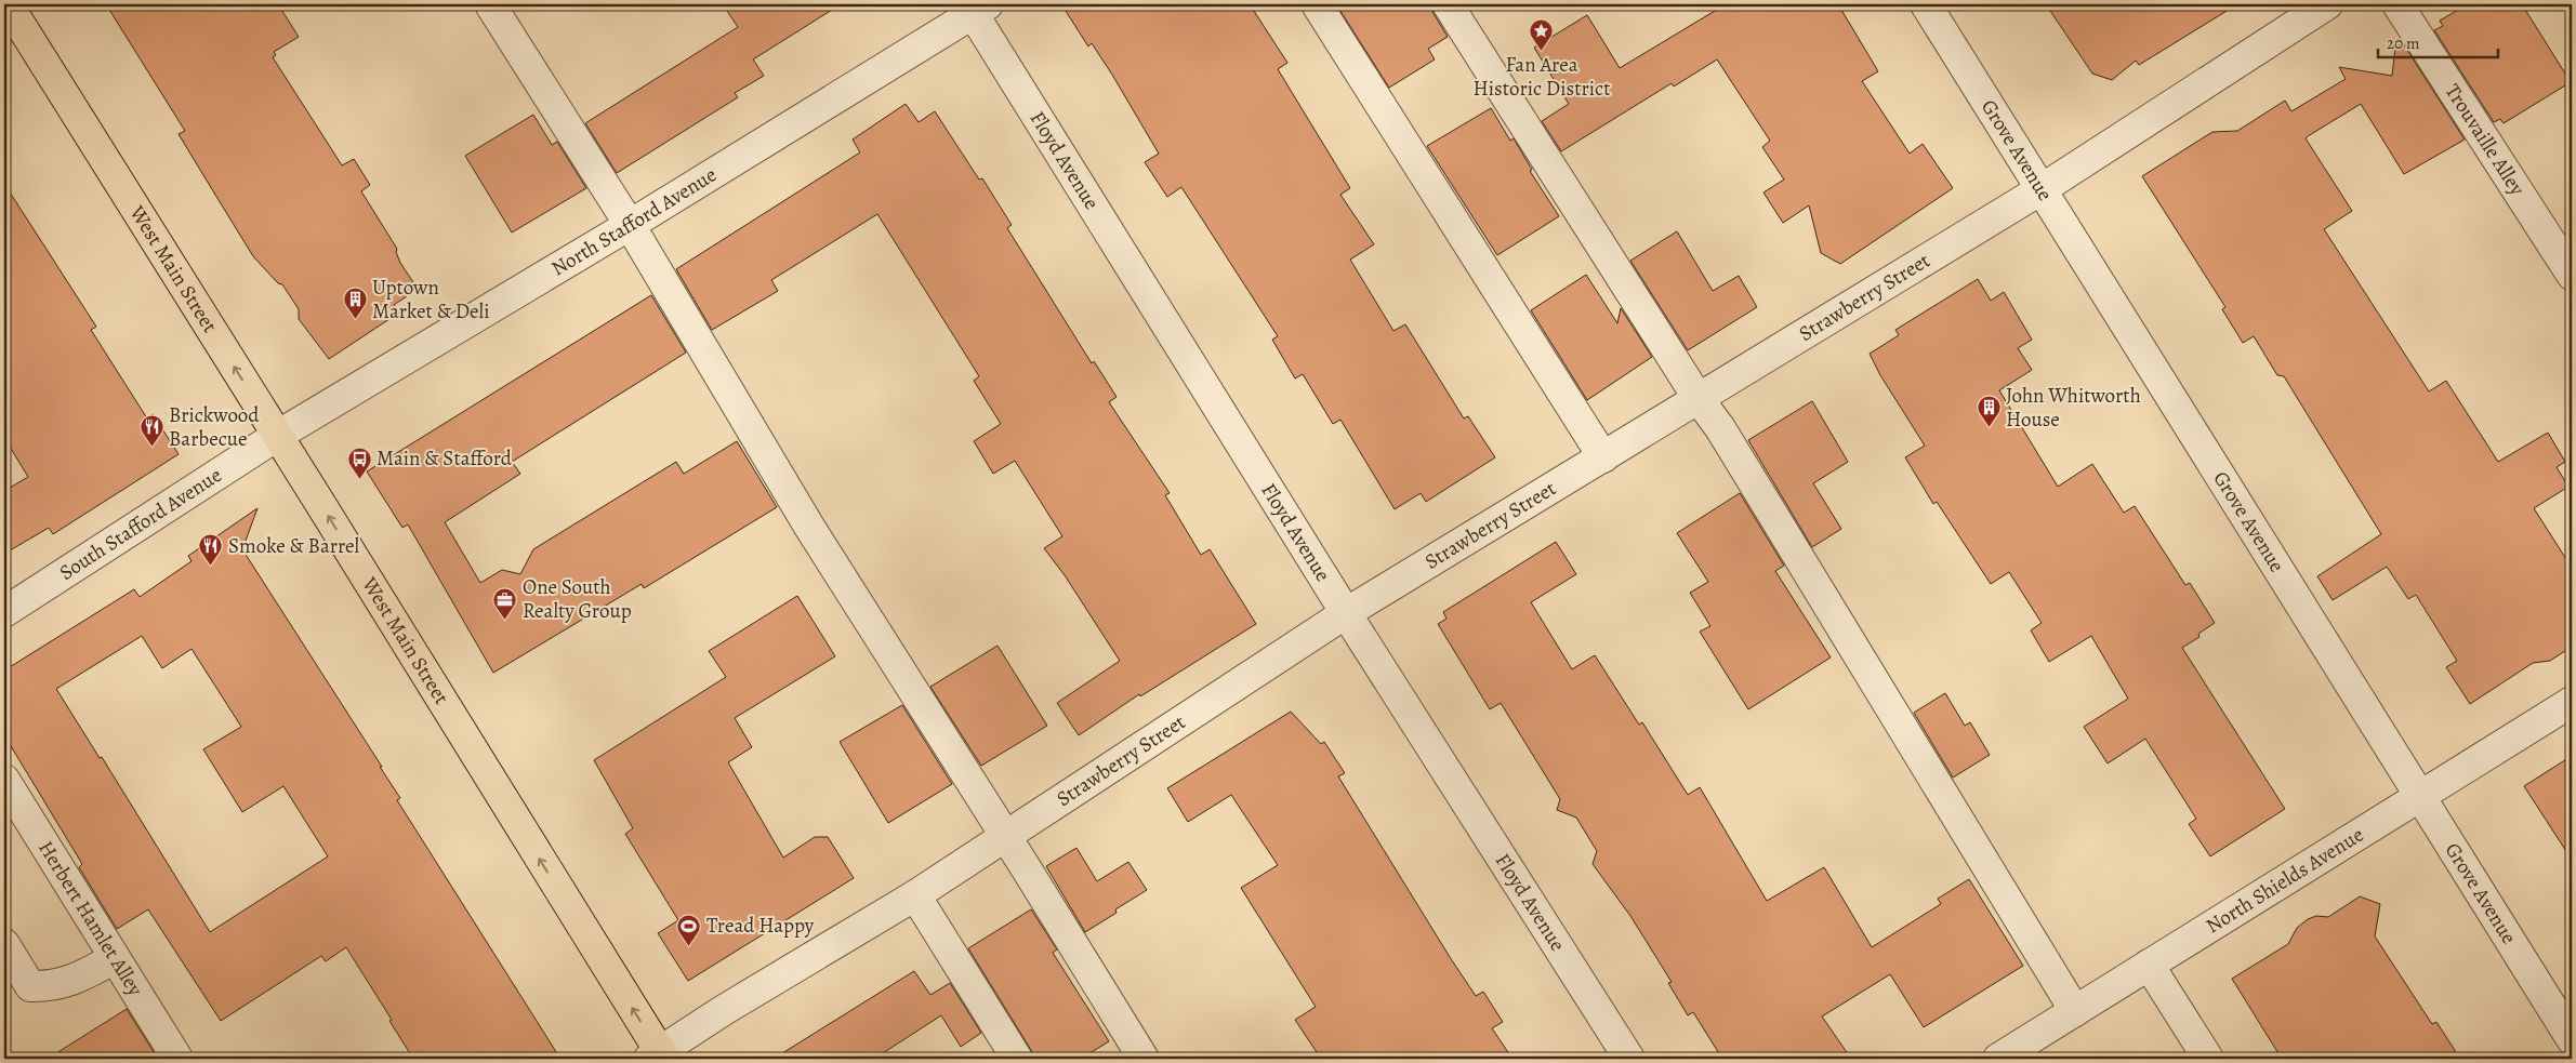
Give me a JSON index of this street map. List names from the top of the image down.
{
  "streets": {
    "main road": ["West Main Street"],
    "street": [
      "Trouvaille Alley",
      "Grove Avenue",
      "Floyd Avenue",
      "North Stafford Avenue",
      "Strawberry Street",
      "South Stafford Avenue",
      "North Shields Avenue",
      "Herbert Hamlet Alley"
    ]
  },
  "crossings": [
    ["Grove Avenue", "Strawberry Street"],
    ["Grove Avenue", "North Shields Avenue"],
    ["Floyd Avenue", "North Stafford Avenue"],
    ["Floyd Avenue", "Strawberry Street"],
    ["North Stafford Avenue", "West Main Street"],
    ["North Stafford Avenue", "South Stafford Avenue"],
    ["West Main Street", "Strawberry Street"],
    ["West Main Street", "South Stafford Avenue"]
  ],
  "one_way": ["West Main Street"],
  "places": {
    "place": ["Fan Area Historic District"],
    "building": ["Uptown Market & Deli", "John Whitworth House"],
    "restaurant": ["Brickwood Barbecue", "Smoke & Barrel"],
    "bus stop": ["Main & Stafford"],
    "office": ["One South Realty Group"],
    "sports": ["Tread Happy"]
  },
  "scale_bar": "20 m"
}
